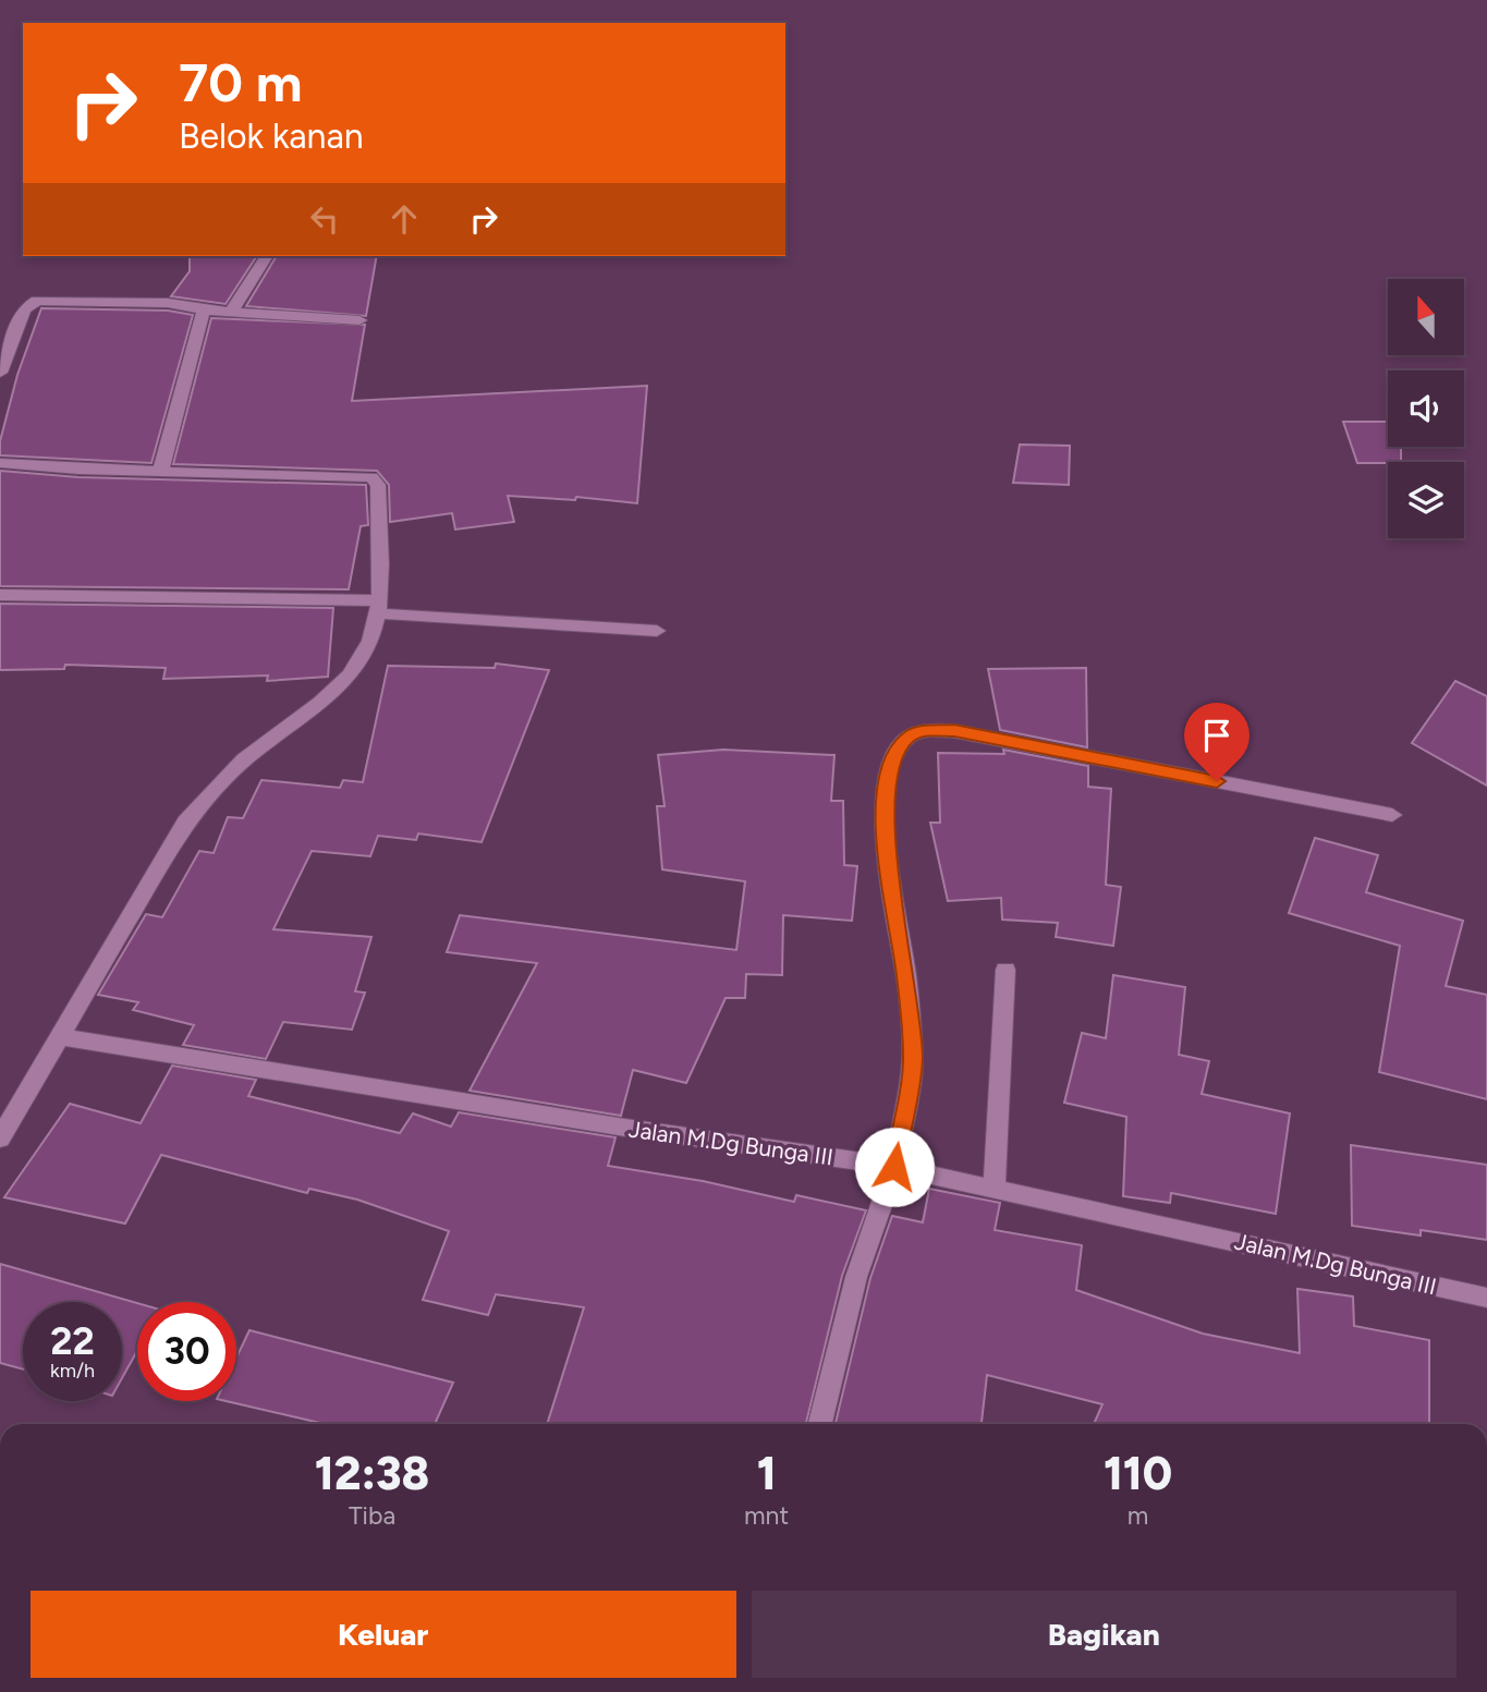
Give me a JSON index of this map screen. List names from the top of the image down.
{
  "streets": {
    "street": ["Jalan M.Dg Bunga III"]
  },
  "north": "top",
  "page": {
    "turn": ["70 m", "Belok kanan"],
    "speed": "22 km/h",
    "limit": "30",
    "eta": [
      "12:38",
      "Tiba",
      "1",
      "mnt",
      "110",
      "m"
    ],
    "buttons": ["Keluar", "Bagikan"]
  }
}
